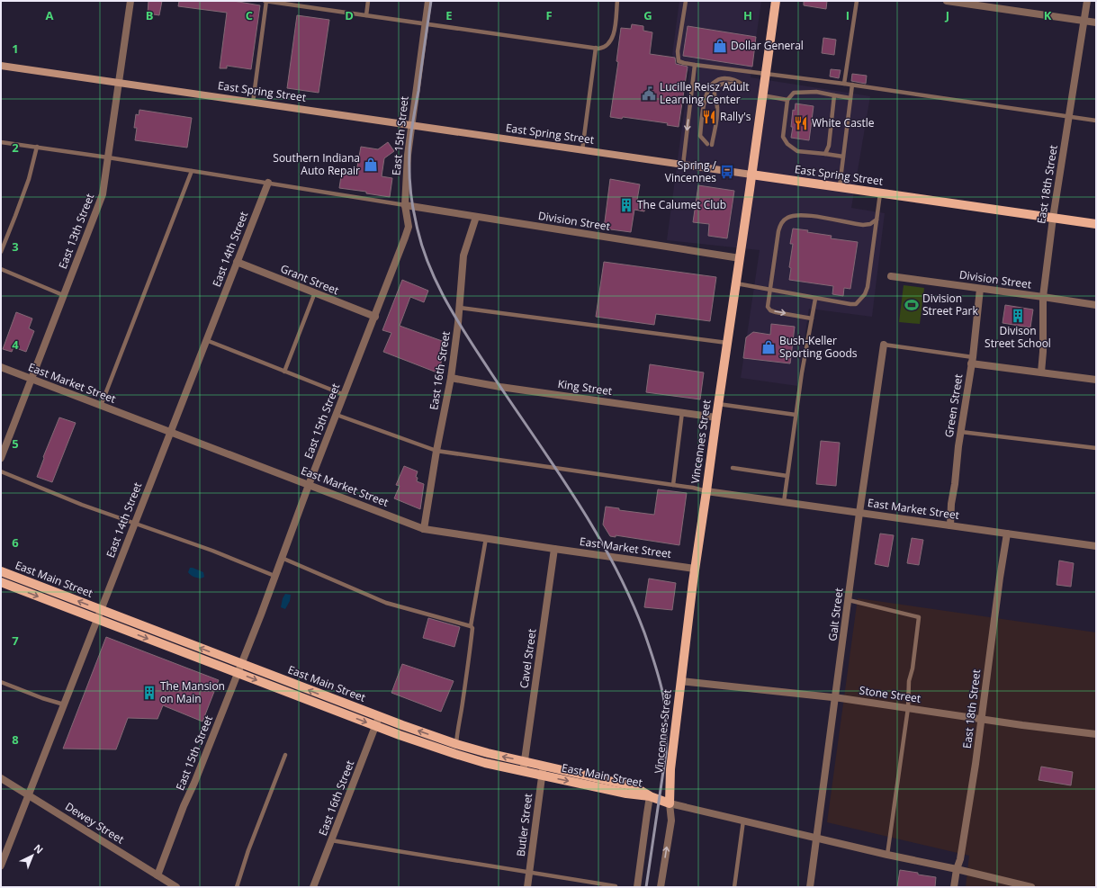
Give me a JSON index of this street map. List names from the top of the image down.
{
  "streets": {
    "main road": ["East Spring Street", "Vincennes Street", "East Main Street"],
    "street": [
      "East 15th Street",
      "East 18th Street",
      "Division Street",
      "East 13th Street",
      "East 14th Street",
      "Grant Street",
      "East 16th Street",
      "East Market Street",
      "King Street",
      "Green Street",
      "Galt Street",
      "Cavel Street",
      "Stone Street",
      "Dewey Street",
      "Butler Street"
    ]
  },
  "crossings": [
    ["East Spring Street", "East 15th Street"],
    ["East Spring Street", "East 18th Street"],
    ["East Spring Street", "East 13th Street"],
    ["East Spring Street", "Vincennes Street"],
    ["East 15th Street", "Division Street"],
    ["East 15th Street", "Grant Street"],
    ["East 15th Street", "East Market Street"],
    ["East 15th Street", "East Main Street"],
    ["East 15th Street", "Dewey Street"],
    ["East 18th Street", "Division Street"],
    ["East 18th Street", "East Market Street"],
    ["East 18th Street", "Stone Street"],
    ["Division Street", "East 16th Street"],
    ["Division Street", "Green Street"],
    ["Division Street", "Vincennes Street"],
    ["East 13th Street", "East Market Street"],
    ["East 14th Street", "Grant Street"],
    ["East 14th Street", "East Market Street"],
    ["East 14th Street", "East Main Street"],
    ["East 14th Street", "Dewey Street"],
    ["East 16th Street", "East Market Street"],
    ["East 16th Street", "King Street"],
    ["East 16th Street", "East Main Street"],
    ["East Market Street", "Green Street"],
    ["East Market Street", "Vincennes Street"],
    ["East Market Street", "Galt Street"],
    ["East Market Street", "Cavel Street"],
    ["King Street", "Vincennes Street"],
    ["Vincennes Street", "East Main Street"],
    ["Vincennes Street", "Stone Street"],
    ["East Main Street", "Cavel Street"],
    ["East Main Street", "Butler Street"],
    ["Galt Street", "Stone Street"]
  ],
  "places": {
    "shop": ["Dollar General", "Southern Indiana Auto Repair", "Bush-Keller Sporting Goods"],
    "public building": ["Lucille Reisz Adult Learning Center"],
    "restaurant": ["Rally's", "White Castle"],
    "bus stop": ["Spring / Vincennes"],
    "building": ["The Calumet Club", "Divison Street School", "The Mansion on Main"],
    "sports": ["Division Street Park"]
  },
  "north": "top right",
  "grid": {
    "columns": [
      "A",
      "B",
      "C",
      "D",
      "E",
      "F",
      "G",
      "H",
      "I",
      "J",
      "K"
    ],
    "rows": [
      "1",
      "2",
      "3",
      "4",
      "5",
      "6",
      "7",
      "8"
    ]
  }
}
